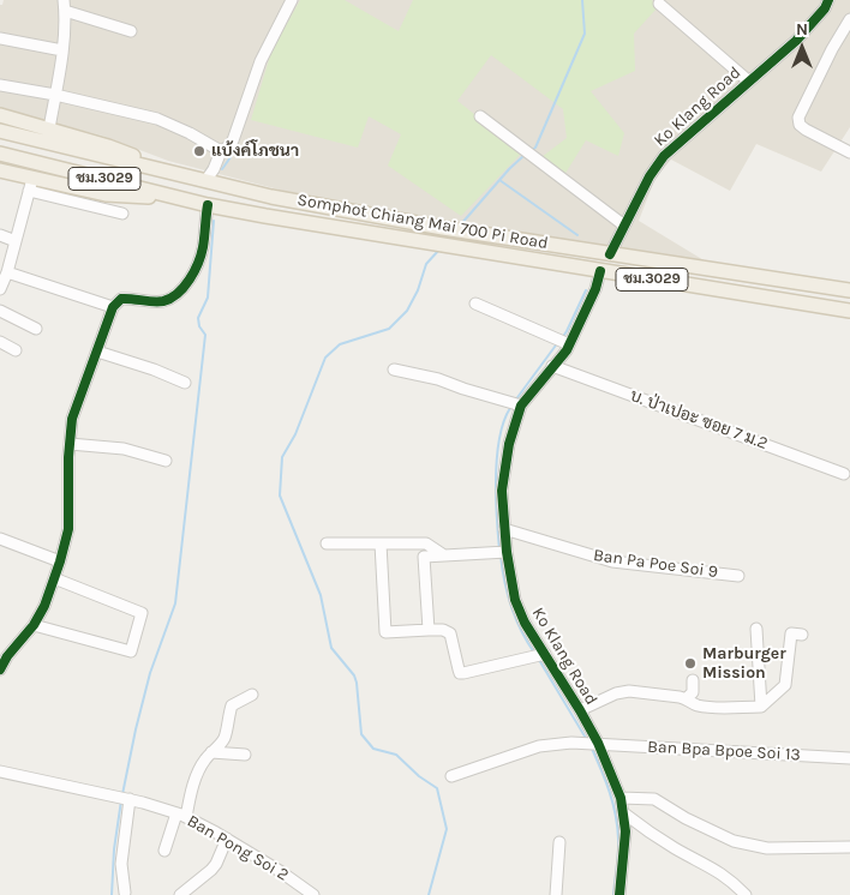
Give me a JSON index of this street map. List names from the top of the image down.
{
  "streets": {
    "main road": ["ชม.3029", "Somphot Chiang Mai 700 Pi Road"],
    "street": [
      "Ko Klang Road",
      "บ. ป่าเปอะ ซอย 7 ม.2",
      "Ban Pa Poe Soi 9",
      "Ban Bpa Bpoe Soi 13",
      "Ban Pong Soi 2"
    ]
  },
  "crossings": [
    ["Ko Klang Road", "Somphot Chiang Mai 700 Pi Road"],
    ["Ko Klang Road", "บ. ป่าเปอะ ซอย 7 ม.2"],
    ["Ko Klang Road", "Ban Pa Poe Soi 9"],
    ["Ko Klang Road", "Ban Bpa Bpoe Soi 13"]
  ],
  "places": ["แบ้งค์โภชนา", "Marburger Mission"],
  "north": "top"
}
